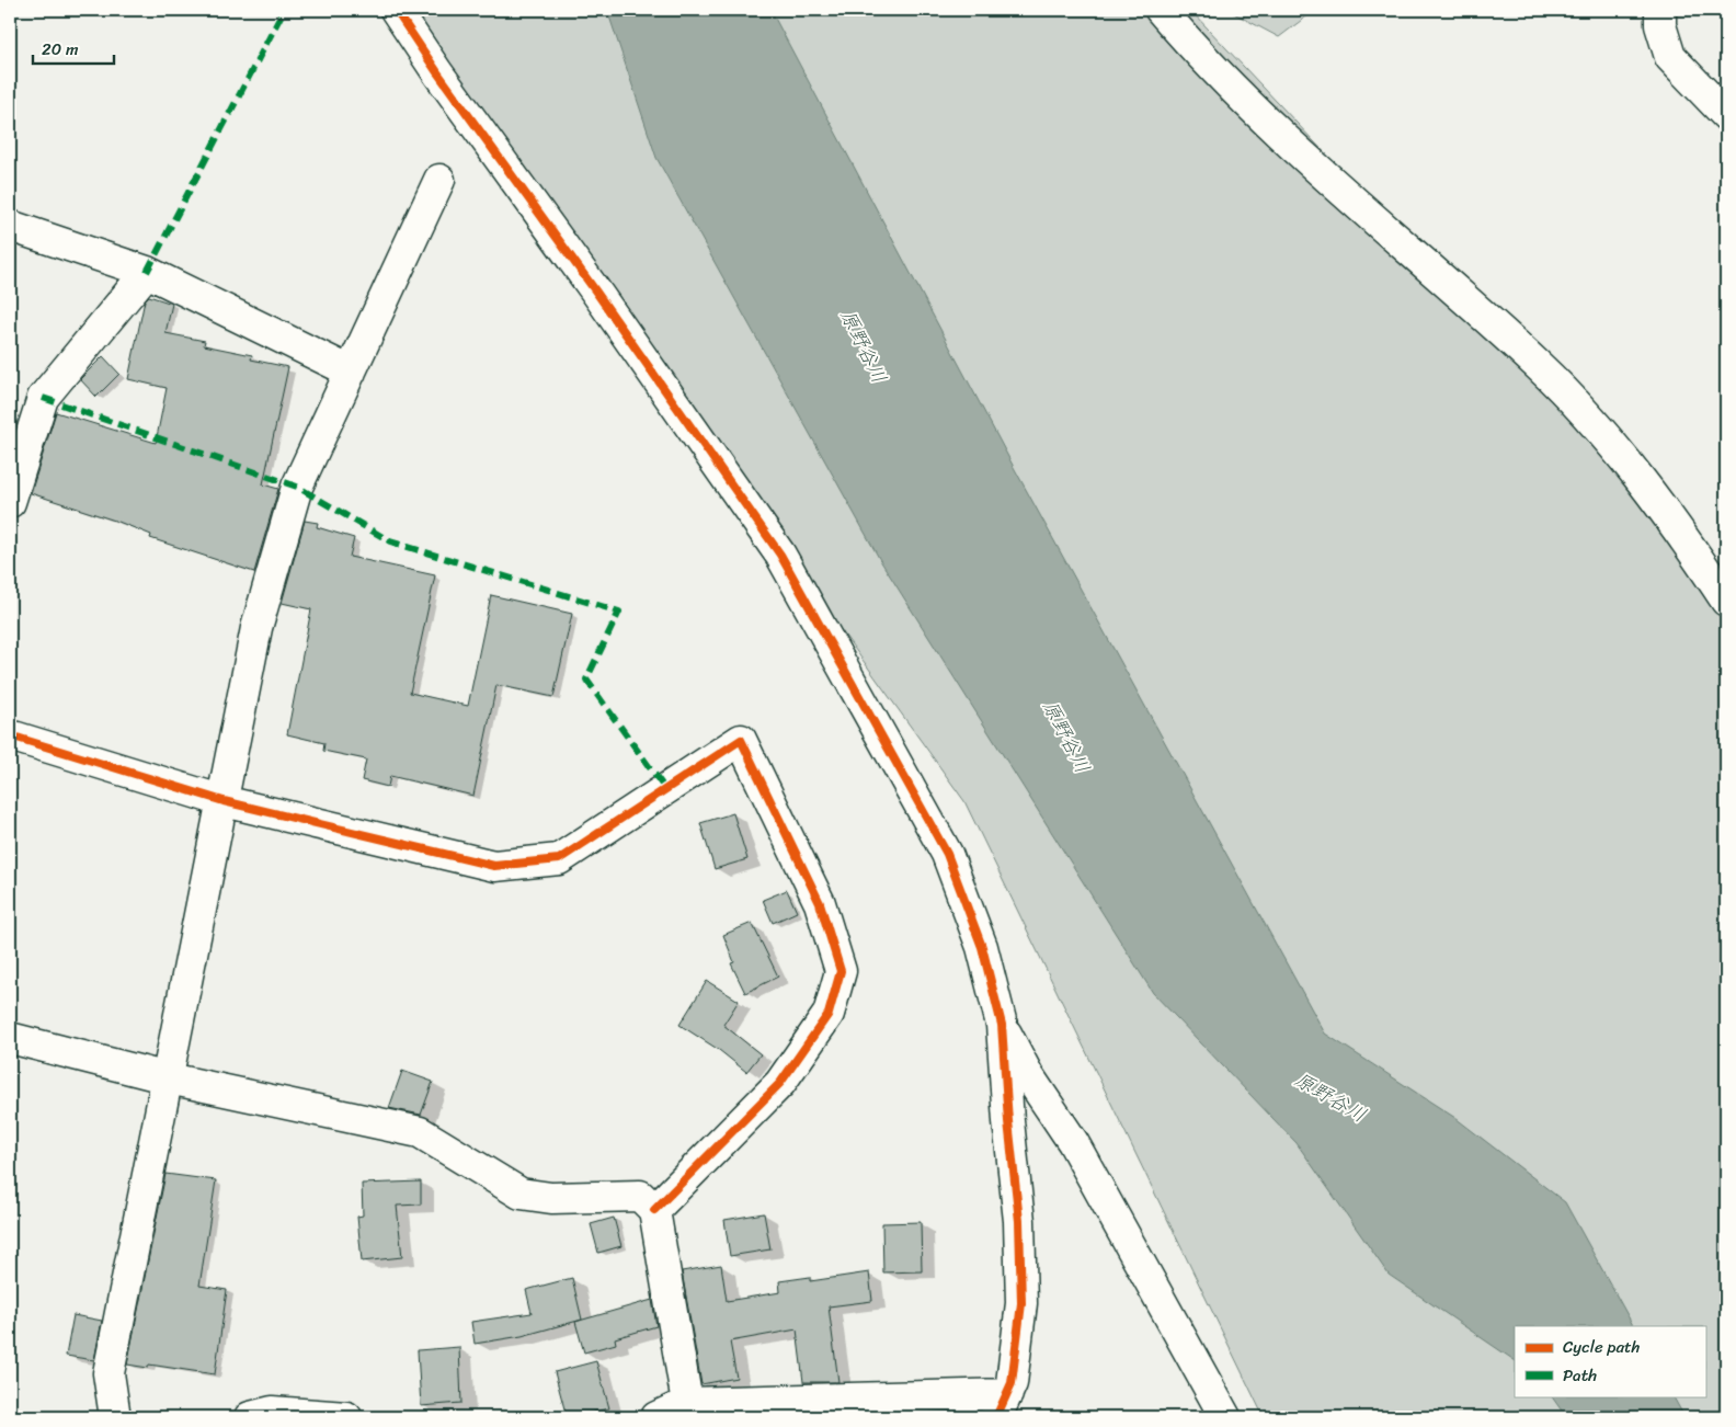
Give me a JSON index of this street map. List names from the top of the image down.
{
  "water": ["原野谷川"],
  "legend": ["Cycle path", "Path"],
  "scale_bar": "20 m"
}
